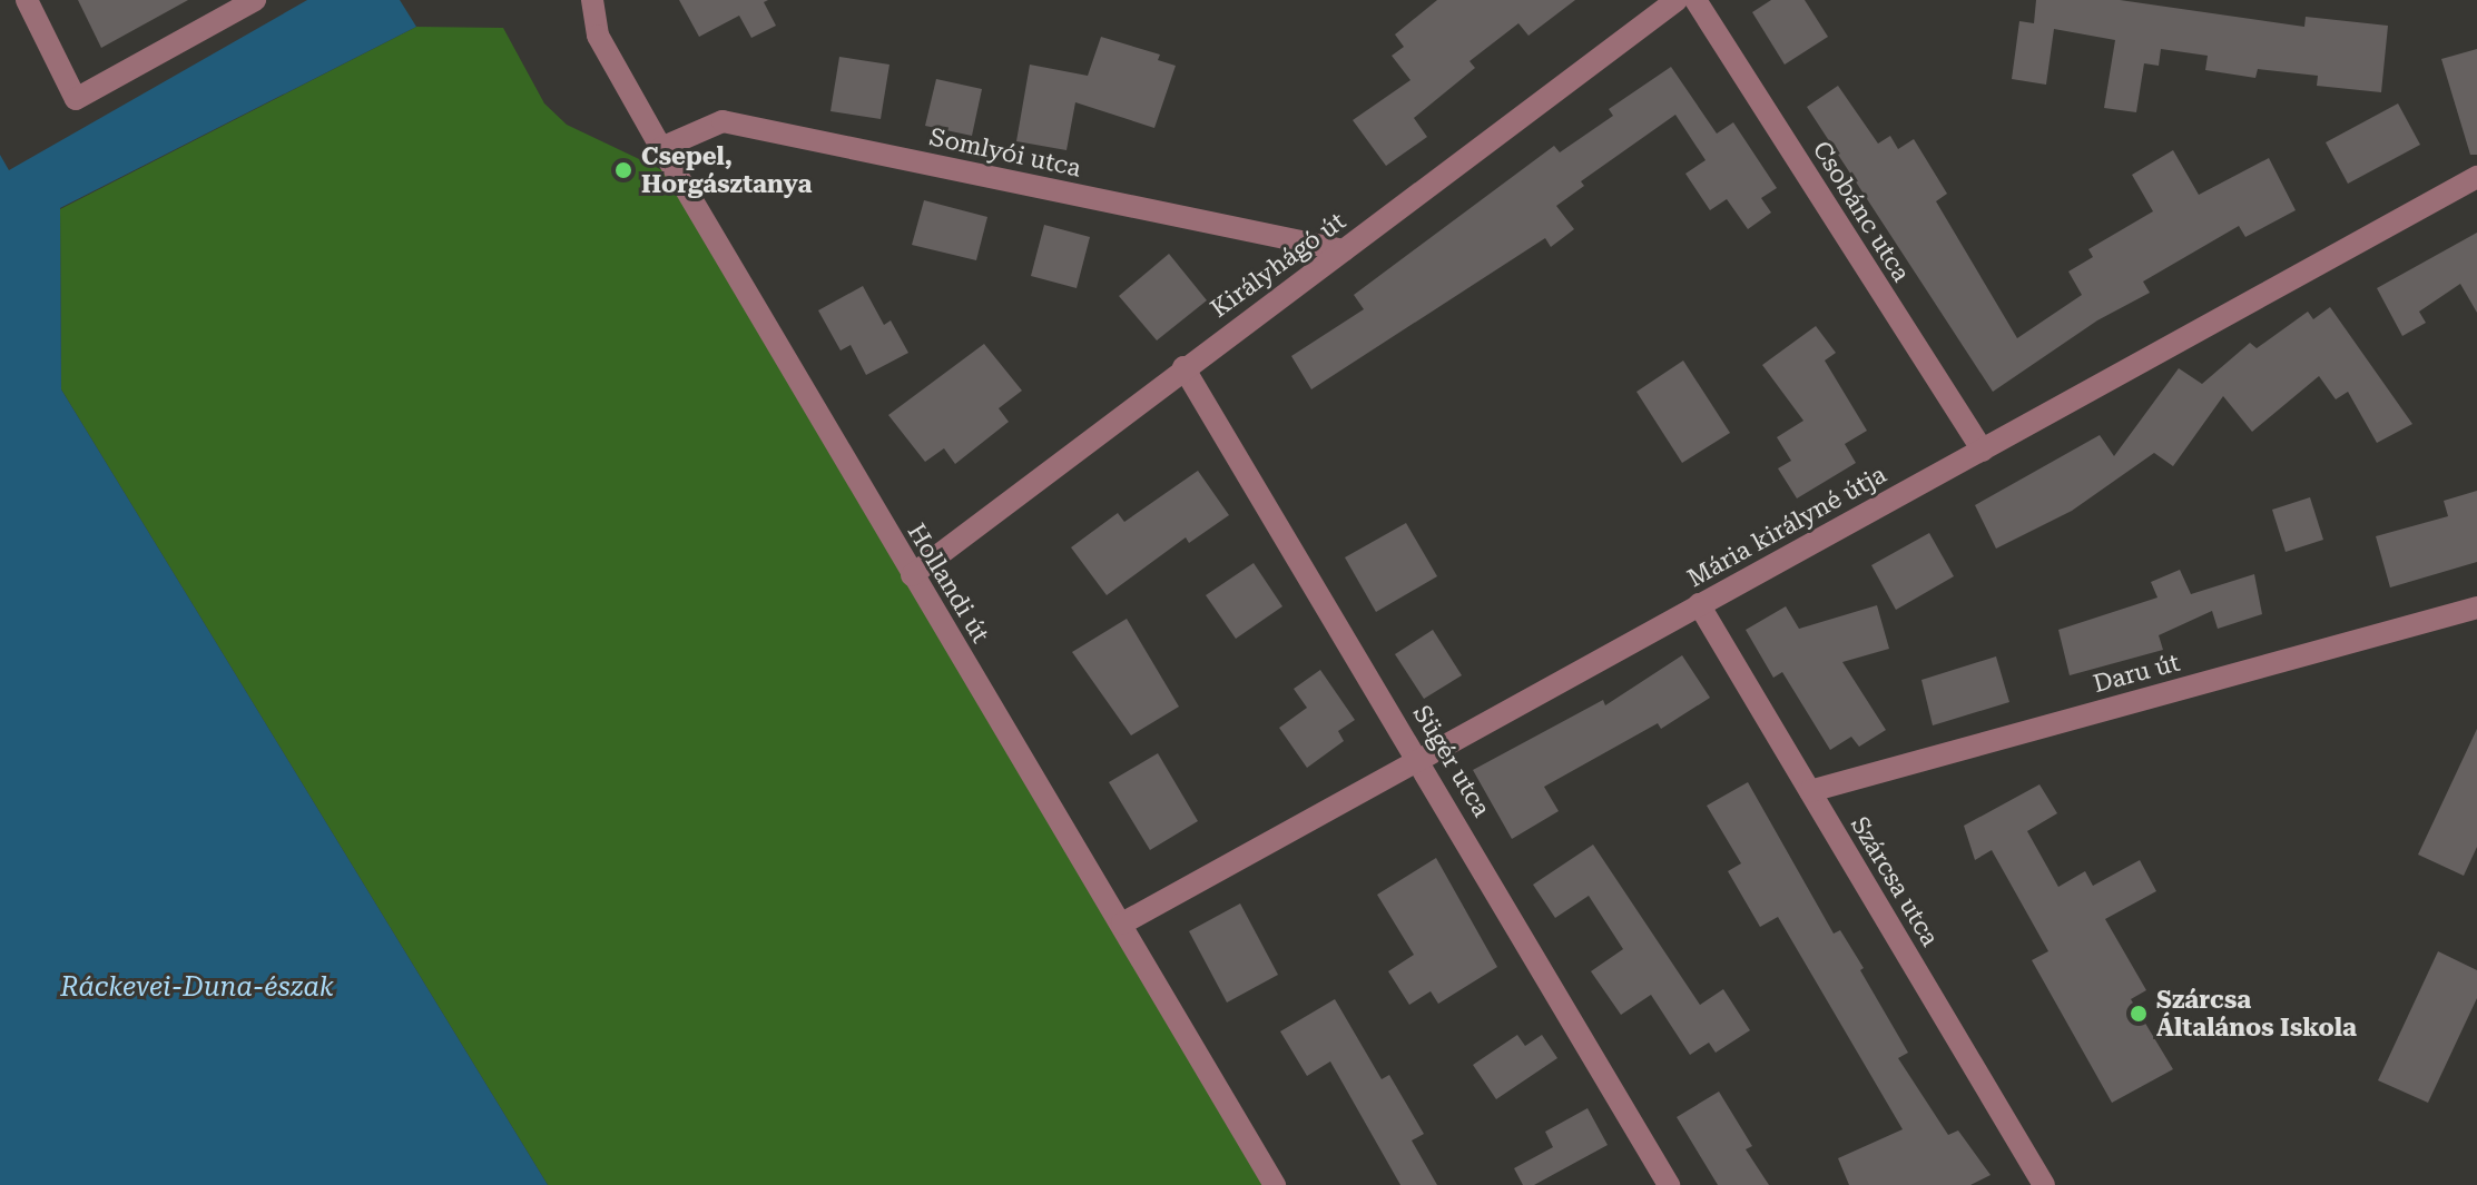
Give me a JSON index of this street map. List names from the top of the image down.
{
  "streets": {
    "street": [
      "Somlyói utca",
      "Csobánc utca",
      "Királyhágó út",
      "Mária királyné útja",
      "Hollandi út",
      "Daru út",
      "Sügér utca",
      "Szárcsa utca"
    ]
  },
  "crossings": [
    ["Somlyói utca", "Királyhágó út"],
    ["Somlyói utca", "Hollandi út"],
    ["Csobánc utca", "Mária királyné útja"],
    ["Királyhágó út", "Hollandi út"],
    ["Királyhágó út", "Sügér utca"],
    ["Mária királyné útja", "Hollandi út"],
    ["Mária királyné útja", "Sügér utca"],
    ["Mária királyné útja", "Szárcsa utca"],
    ["Daru út", "Szárcsa utca"]
  ],
  "water": ["Ráckevei-Duna-észak"],
  "places": ["Csepel, Horgásztanya", "Szárcsa Általános Iskola"]
}
